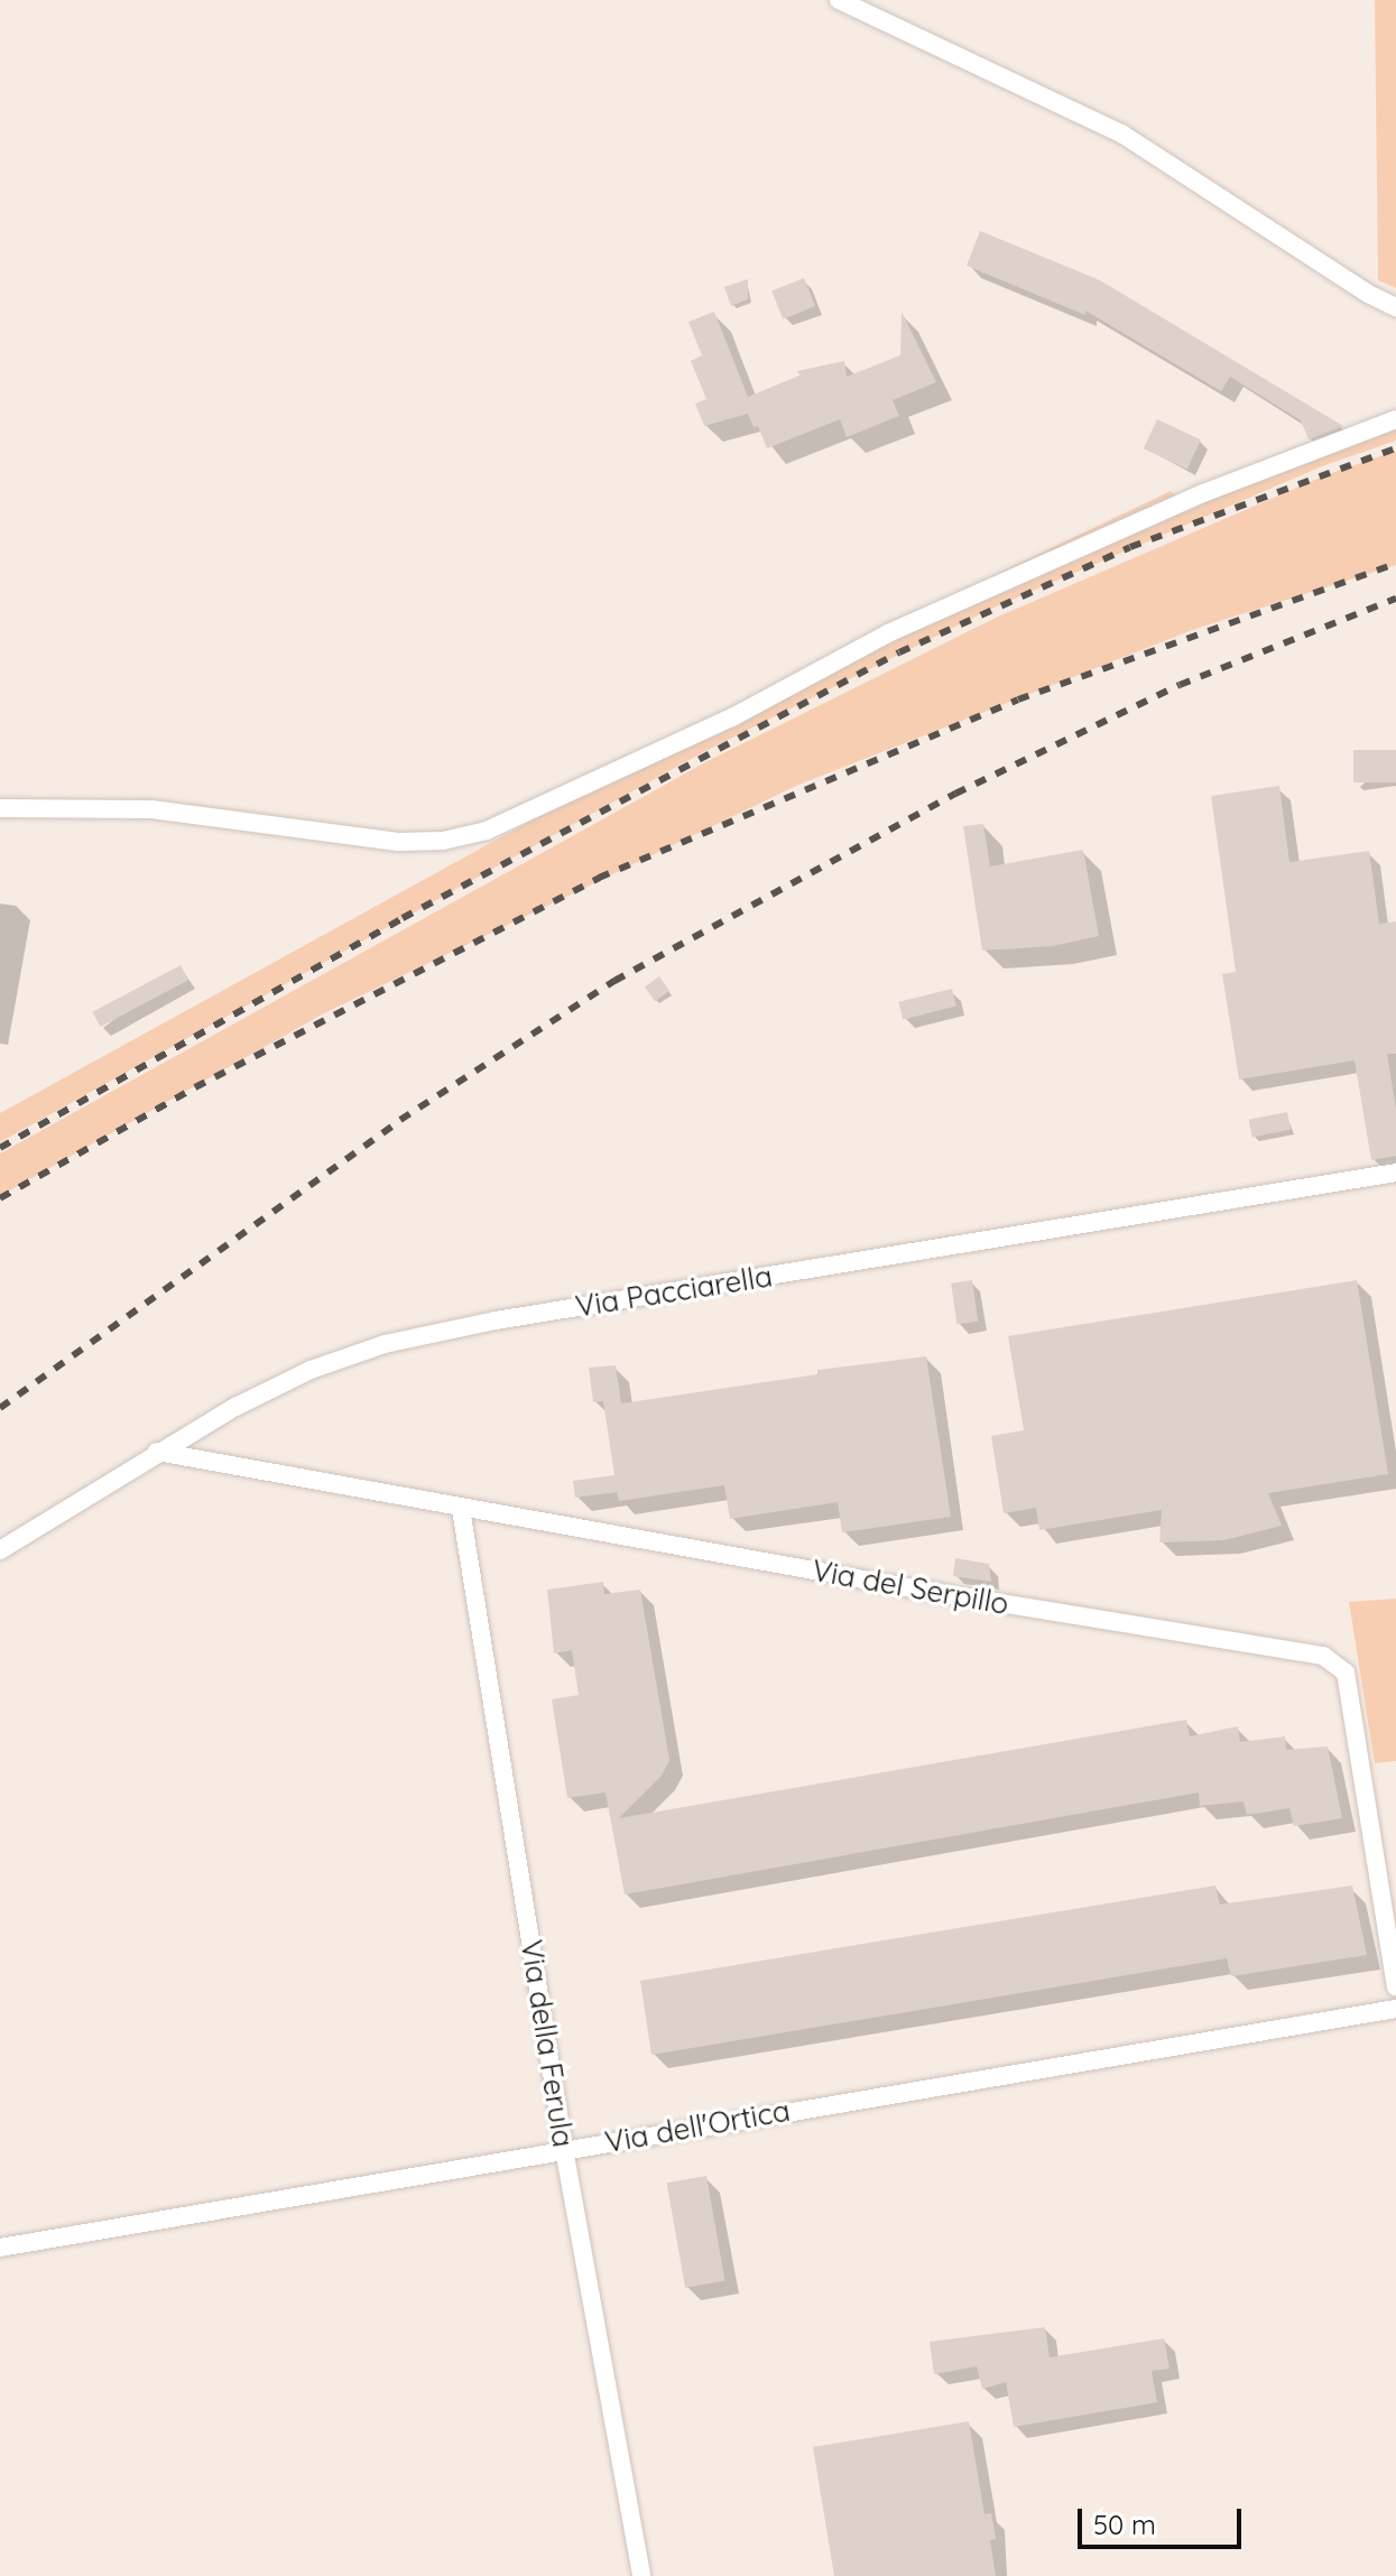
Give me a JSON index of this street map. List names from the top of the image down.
{
  "streets": {
    "street": [
      "Via Pacciarella",
      "Via del Serpillo",
      "Via della Ferula",
      "Via dell'Ortica"
    ]
  },
  "crossings": [
    ["Via Pacciarella", "Via del Serpillo"],
    ["Via del Serpillo", "Via della Ferula"],
    ["Via della Ferula", "Via dell'Ortica"]
  ],
  "scale_bar": "50 m"
}
